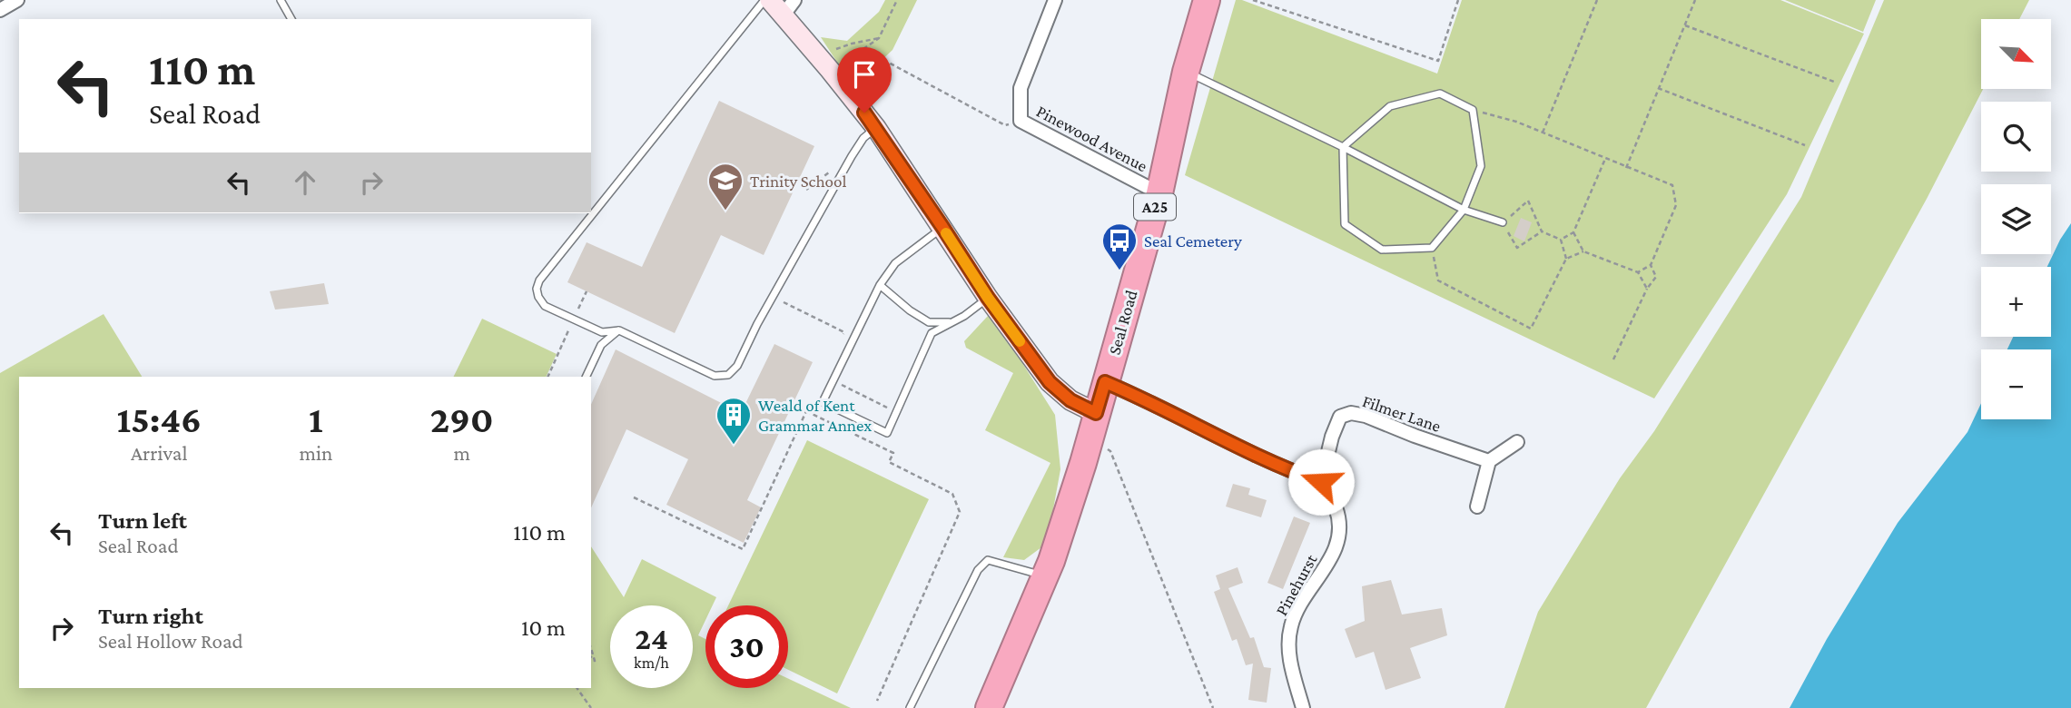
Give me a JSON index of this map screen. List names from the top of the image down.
{
  "streets": {
    "highway": ["A25", "Seal Road"],
    "street": ["Pinewood Avenue", "Filmer Lane", "Pinehurst"]
  },
  "crossings": [
    ["Pinewood Avenue", "Seal Road"],
    ["Filmer Lane", "Pinehurst"]
  ],
  "places": {
    "school or university": ["Trinity School"],
    "bus stop": ["Seal Cemetery"],
    "building": ["Weald of Kent Grammar Annex"]
  },
  "north": "bottom right",
  "page": {
    "map_buttons": ["+", "−"],
    "turn": ["110 m", "Seal Road"],
    "eta": [
      "15:46",
      "Arrival",
      "1",
      "min",
      "290",
      "m"
    ],
    "list": [
      {
        "name": "Turn left",
        "note": "Seal Road",
        "value": "110 m"
      },
      {
        "name": "Turn right",
        "note": "Seal Hollow Road",
        "value": "10 m"
      }
    ],
    "speed": "24 km/h",
    "limit": "30"
  }
}
